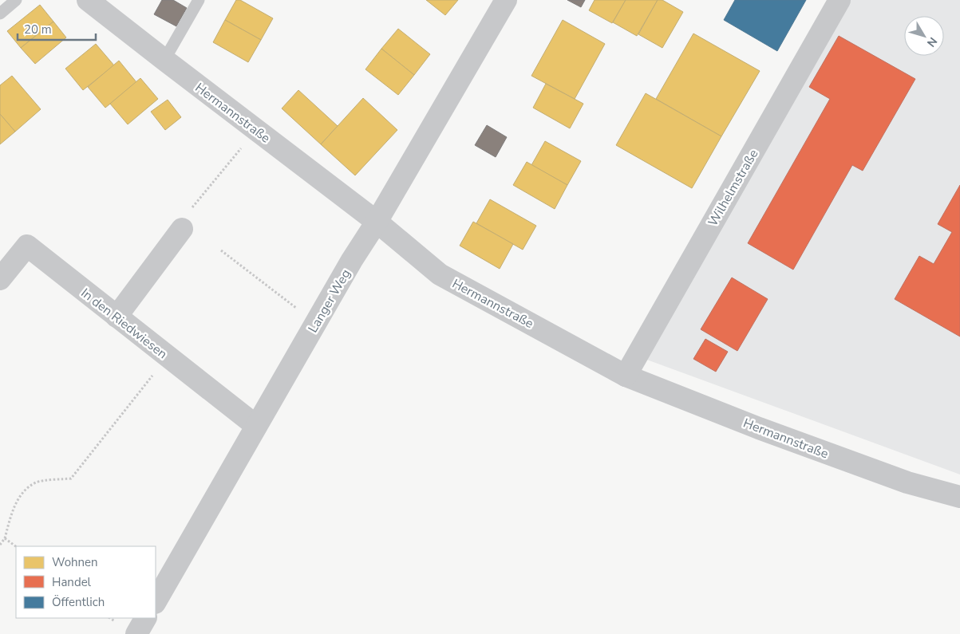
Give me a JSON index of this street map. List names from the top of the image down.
{
  "streets": {
    "street": [
      "Hermannstraße",
      "Wilhelmstraße",
      "Langer Weg",
      "In den Riedwiesen"
    ]
  },
  "crossings": [
    ["Hermannstraße", "Wilhelmstraße"],
    ["Hermannstraße", "Langer Weg"],
    ["Langer Weg", "In den Riedwiesen"]
  ],
  "legend": ["Wohnen", "Handel", "Öffentlich"],
  "scale_bar": "20 m",
  "north": "bottom right"
}
